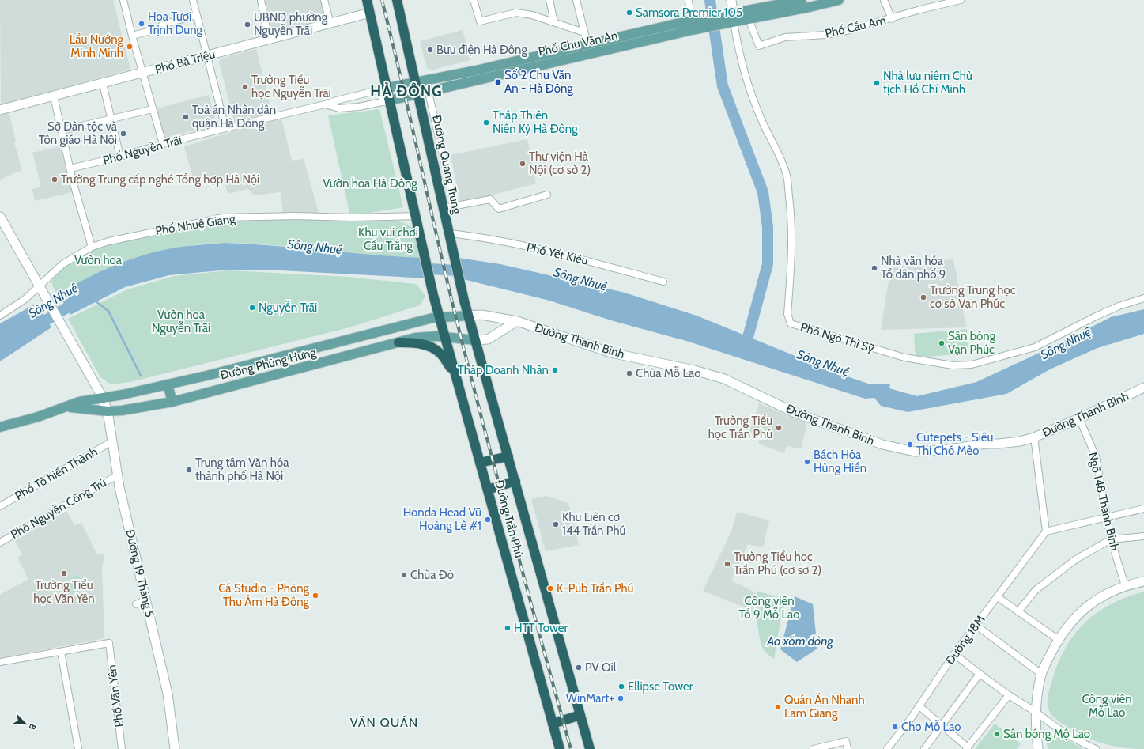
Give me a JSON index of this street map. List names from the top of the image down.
{
  "streets": {
    "highway": ["Đường Quang Trung", "Đường Trần Phú"],
    "main road": ["Phố Chu Văn An", "Đường Phùng Hưng"],
    "street": [
      "Phố Cầu Am",
      "Phố Bà Triệu",
      "Phố Nguyễn Trãi",
      "Phố Nhuệ Giang",
      "Phố Yết Kiêu",
      "Phố Ngô Thì Sỹ",
      "Đường Thanh Bình",
      "Phố Tô hiến Thành",
      "Ngõ 148 Thanh Bình",
      "Phố Nguyễn Công Trứ",
      "Đường 19 Tháng 5",
      "Đường 18M",
      "Phố Văn Yên"
    ]
  },
  "crossings": [
    ["Phố Cầu Am", "Phố Chu Văn An"],
    ["Phố Chu Văn An", "Phố Nguyễn Trãi"],
    ["Phố Chu Văn An", "Đường Quang Trung"],
    ["Phố Chu Văn An", "Phố Ngô Thì Sỹ"],
    ["Đường Quang Trung", "Phố Yết Kiêu"],
    ["Đường Quang Trung", "Đường Trần Phú"],
    ["Phố Nhuệ Giang", "Đường Trần Phú"],
    ["Phố Nhuệ Giang", "Đường 19 Tháng 5"],
    ["Đường Thanh Bình", "Đường Phùng Hưng"],
    ["Đường Thanh Bình", "Ngõ 148 Thanh Bình"],
    ["Đường Thanh Bình", "Đường Trần Phú"],
    ["Đường Phùng Hưng", "Đường Trần Phú"],
    ["Đường Phùng Hưng", "Đường 19 Tháng 5"],
    ["Phố Tô hiến Thành", "Đường 19 Tháng 5"],
    ["Phố Nguyễn Công Trứ", "Đường 19 Tháng 5"]
  ],
  "districts": ["HÀ ĐÔNG", "VĂN QUÁN"],
  "water": ["Sông Nhuệ", "Ao xóm đông"],
  "parks": [
    "Vườn hoa Hà Đông",
    "Khu vui chơi Cầu Trắng",
    "Vườn hoa",
    "Vườn hoa Nguyễn Trãi",
    "Công viên Tổ 9 Mỗ Lao",
    "Công viên Mỗ Lao"
  ],
  "places": {
    "other": [
      "Samsora Premier 105",
      "Hoa Tươi Trịnh Dung",
      "UBND phường Nguyễn Trãi",
      "Lẩu Nướng Minh Minh",
      "Bưu điện Hà Đông",
      "Nhà lưu niệm Chủ tịch Hồ Chí Minh",
      "Trường Tiểu học Nguyễn Trãi",
      "Toà án Nhân dân quận Hà Đông",
      "Tháp Thiên Niên Kỷ Hà Đông",
      "Sở Dân tộc và Tôn giáo Hà Nội",
      "Thư viện Hà Nội (cơ sở 2)",
      "Trường Trung cấp nghề Tổng hợp Hà Nội",
      "Nhà văn hóa Tổ dân phố 9",
      "Trường Trung học cơ sở Vạn Phúc",
      "Nguyễn Trãi",
      "Sân bóng Vạn Phúc",
      "Tháp Doanh Nhân",
      "Chùa Mỗ Lao",
      "Trường Tiểu học Trần Phú",
      "Cutepets - Siêu Thị Chó Mèo",
      "Bách Hóa Hùng Hiền",
      "Trung tâm Văn hóa thành phố Hà Nội",
      "Honda Head Vũ Hoàng Lê #1",
      "Khu Liên cơ 144 Trần Phú",
      "Trường Tiểu học Trần Phú (cơ sở 2)",
      "Trường Tiểu học Văn Yên",
      "Chùa Đỏ",
      "K-Pub Trần Phú",
      "Cá Studio - Phòng Thu Âm Hà Đông",
      "HTT Tower",
      "PV Oil",
      "Ellipse Tower",
      "WinMart+",
      "Quán Ăn Nhanh Lam Giang",
      "Chợ Mỗ Lao",
      "Sân bóng Mộ Lao"
    ],
    "transit": ["Số 2 Chu Văn An - Hà Đông"]
  },
  "north": "bottom right"
}
